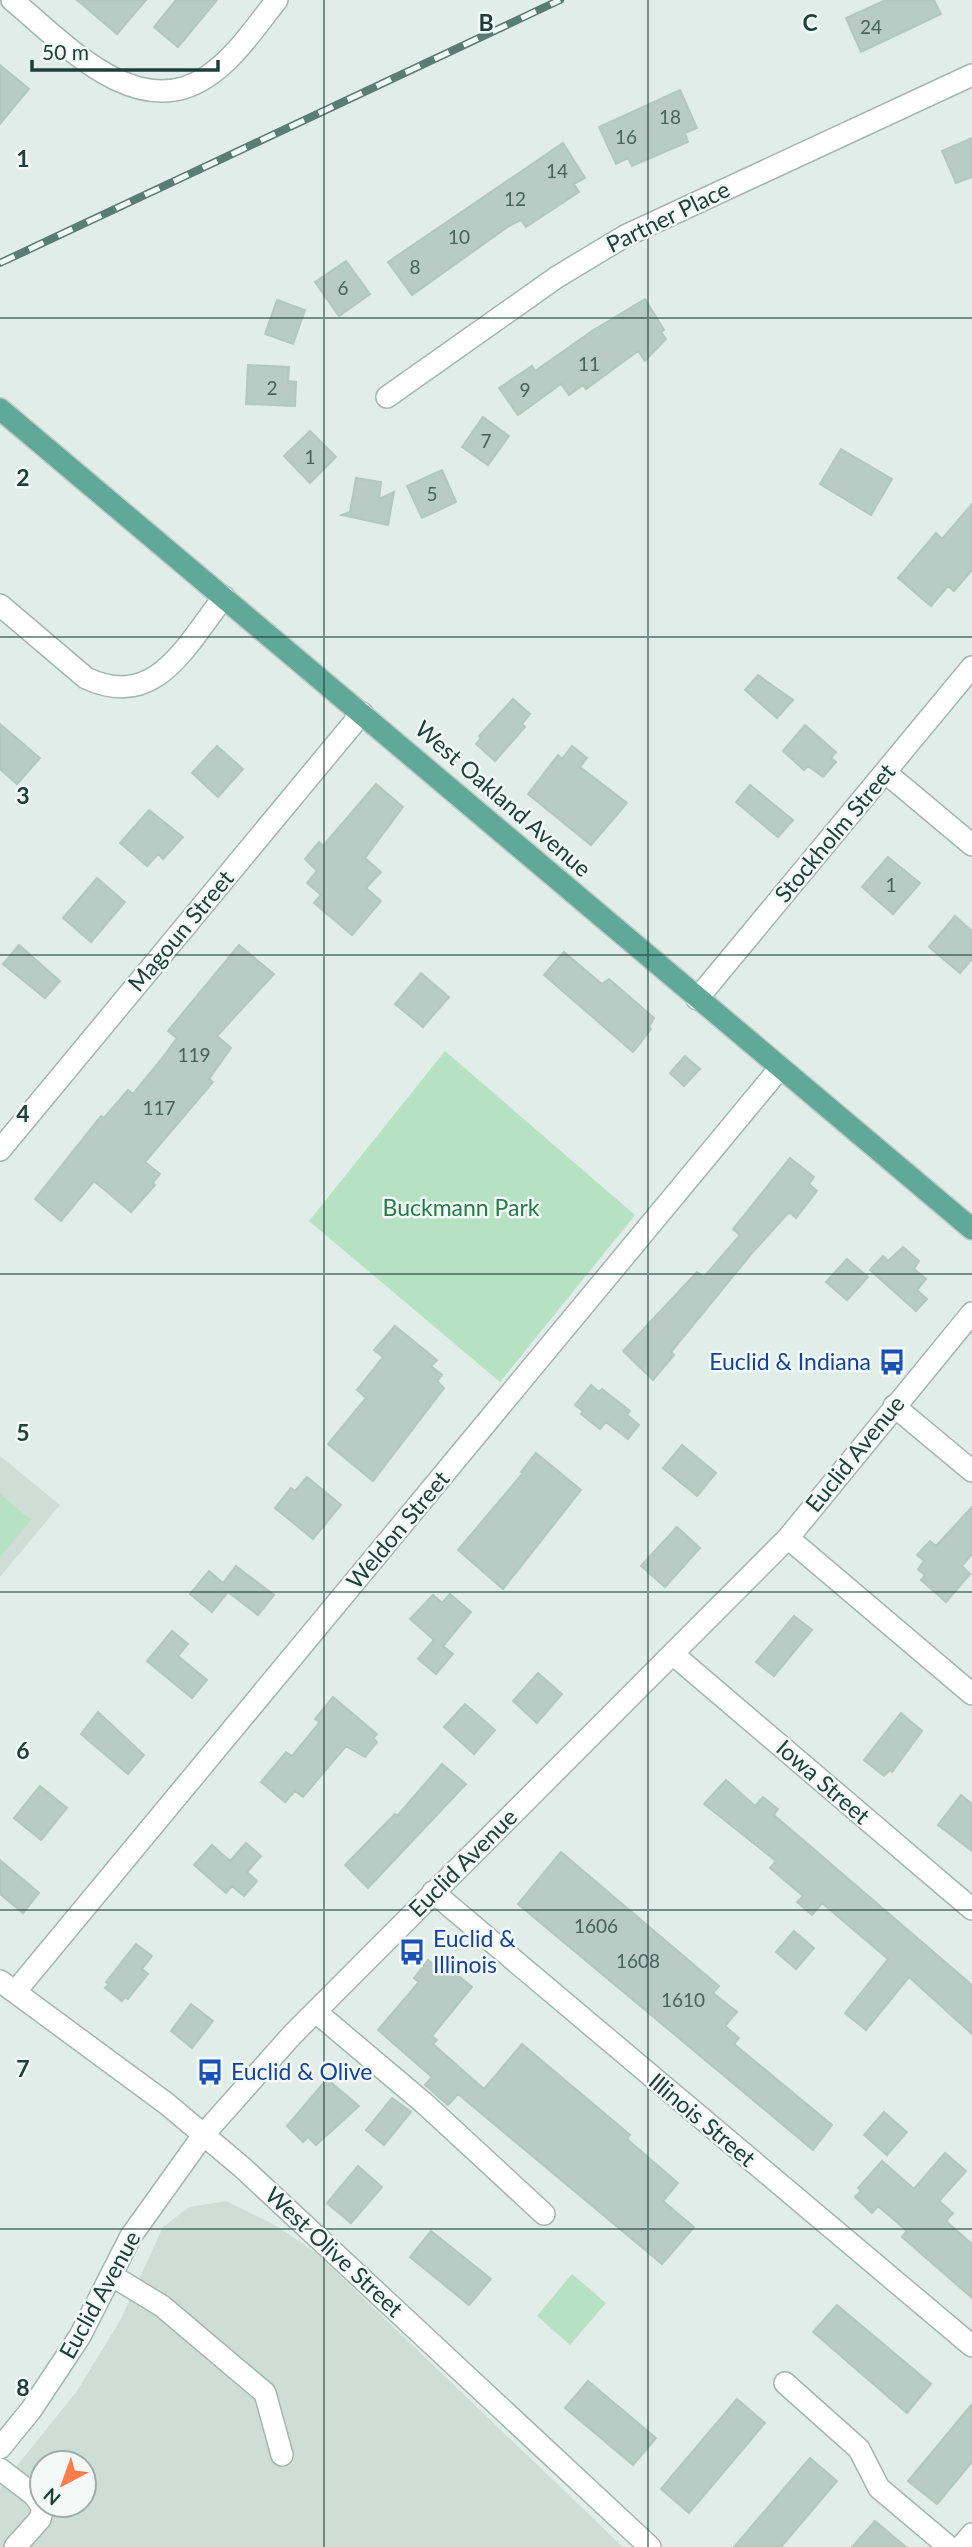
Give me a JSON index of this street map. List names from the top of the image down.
{
  "streets": {
    "main road": ["West Oakland Avenue"],
    "street": [
      "Partner Place",
      "Stockholm Street",
      "Magoun Street",
      "Euclid Avenue",
      "Weldon Street",
      "Iowa Street",
      "Illinois Street",
      "West Olive Street"
    ]
  },
  "crossings": [
    ["West Oakland Avenue", "Stockholm Street"],
    ["West Oakland Avenue", "Magoun Street"],
    ["West Oakland Avenue", "Weldon Street"],
    ["Euclid Avenue", "Iowa Street"],
    ["Euclid Avenue", "Illinois Street"],
    ["Euclid Avenue", "West Olive Street"],
    ["Weldon Street", "West Olive Street"]
  ],
  "parks": ["Buckmann Park"],
  "places": {
    "bus stop": ["Euclid & Indiana", "Euclid & Illinois", "Euclid & Olive"]
  },
  "house_numbers": [
    "24",
    "18",
    "16",
    "14",
    "12",
    "10",
    "8",
    "6",
    "11",
    "2",
    "9",
    "7",
    "1",
    "5",
    "1",
    "119",
    "117",
    "1606",
    "1608",
    "1610"
  ],
  "scale_bar": "50 m",
  "north": "bottom left",
  "grid": {
    "columns": ["B", "C"],
    "rows": [
      "1",
      "2",
      "3",
      "4",
      "5",
      "6",
      "7",
      "8"
    ]
  }
}
